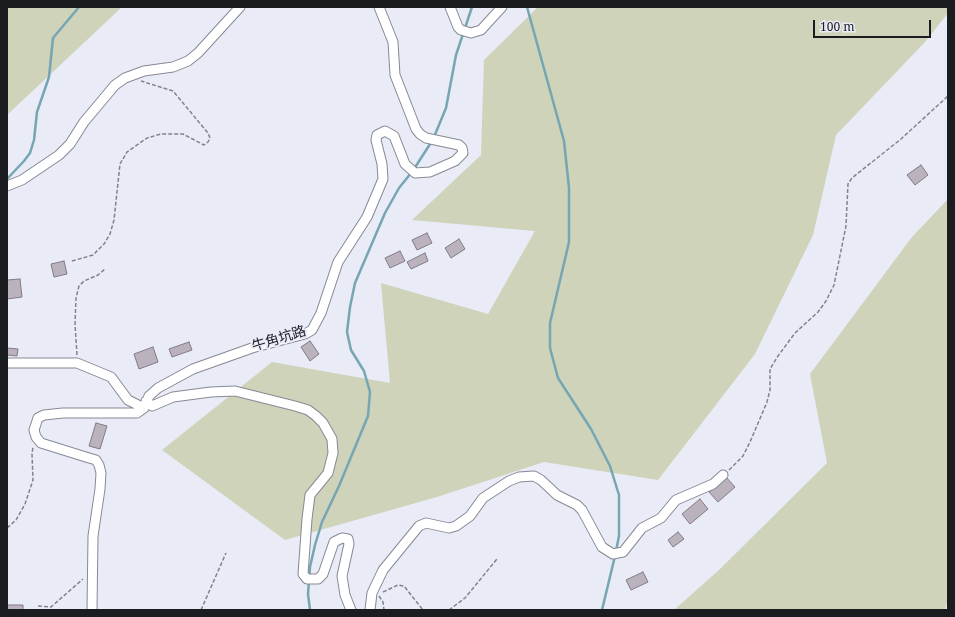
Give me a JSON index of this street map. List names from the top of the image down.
{
  "streets": {
    "street": ["牛角坑路"]
  },
  "scale_bar": "100 m"
}
